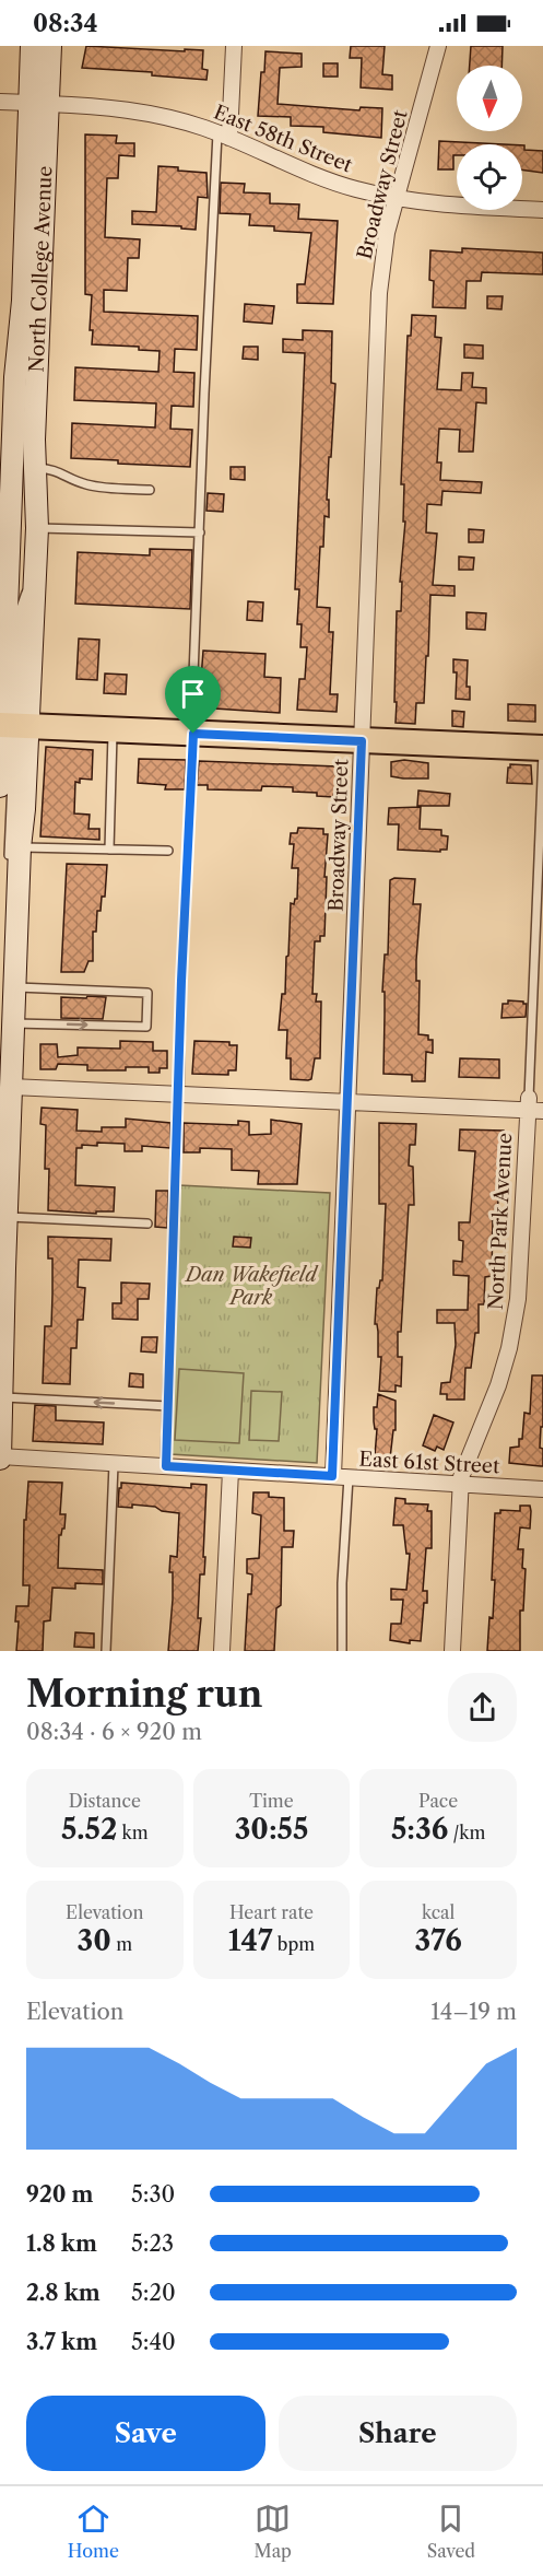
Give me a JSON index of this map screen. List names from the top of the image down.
{
  "streets": {
    "main road": ["North College Avenue"],
    "street": [
      "East 58th Street",
      "Broadway Street",
      "North Park Avenue",
      "East 61st Street"
    ]
  },
  "crossings": [
    ["East 58th Street", "Broadway Street"],
    ["East 58th Street", "North College Avenue"],
    ["Broadway Street", "East 61st Street"],
    ["North College Avenue", "East 61st Street"],
    ["North Park Avenue", "East 61st Street"]
  ],
  "parks": ["Dan Wakefield Park"],
  "north": "bottom",
  "page": {
    "status": "08:34",
    "heading": ["Morning run", "08:34 · 6 × 920 m"],
    "stats": [
      ["Distance", "5.52 km"],
      ["Time", "30:55"],
      ["Pace", "5:36 /km"],
      ["Elevation", "30 m"],
      ["Heart rate", "147 bpm"],
      ["kcal", "376"]
    ],
    "chart": ["Elevation", "14–19 m"],
    "list": [
      {
        "name": "920 m",
        "note": "5:30"
      },
      {
        "name": "1.8 km",
        "note": "5:23"
      },
      {
        "name": "2.8 km",
        "note": "5:20"
      },
      {
        "name": "3.7 km",
        "note": "5:40"
      }
    ],
    "buttons": ["Save", "Share"],
    "tabs": ["Home", "Map", "Saved"]
  }
}
